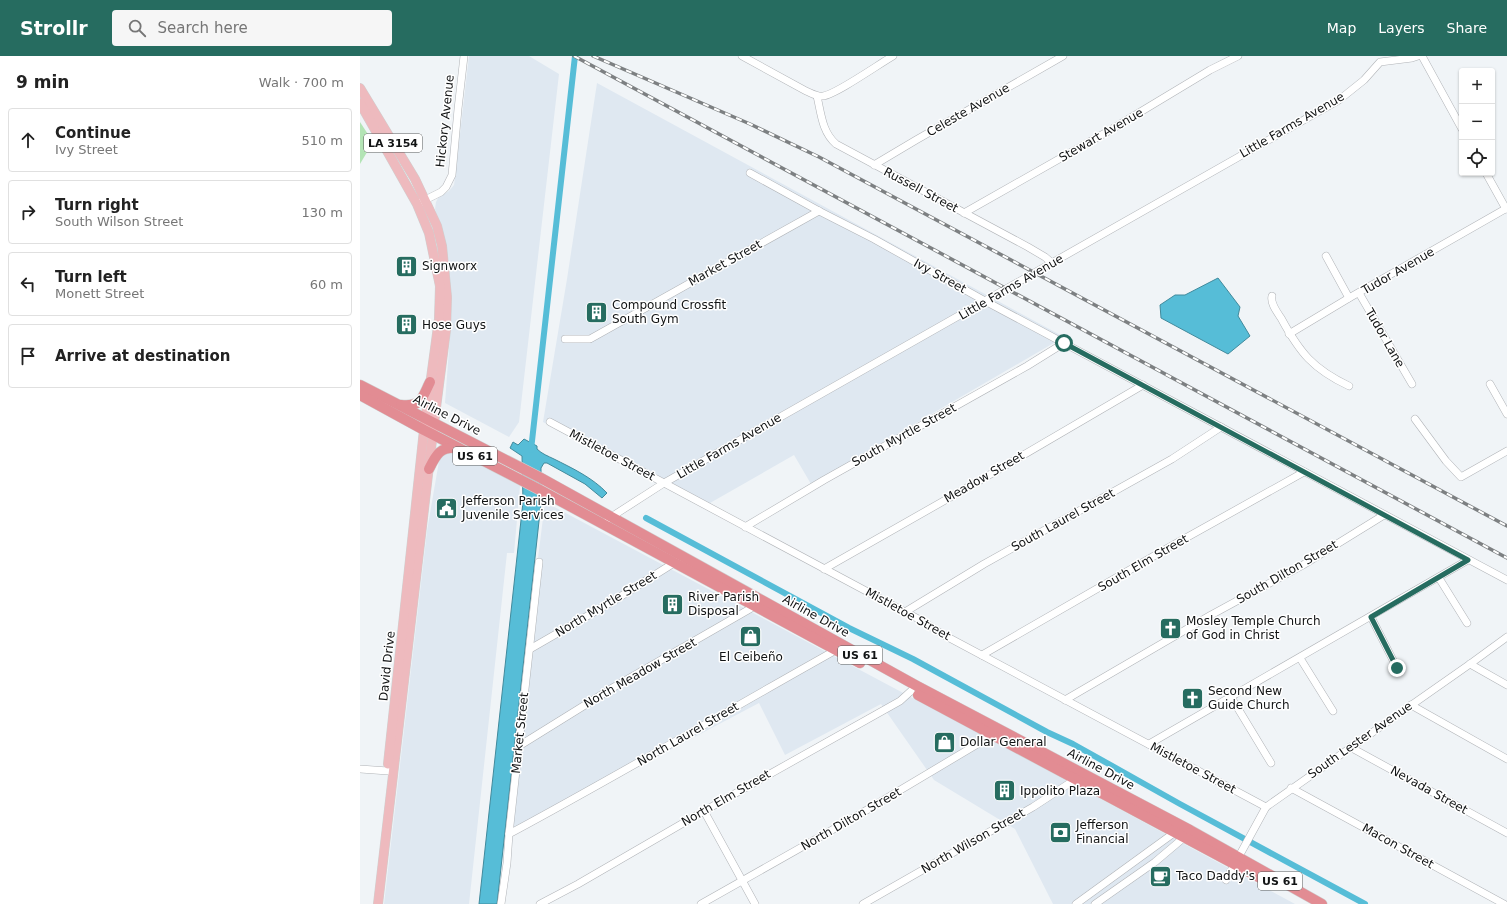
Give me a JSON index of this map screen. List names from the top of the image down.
{
  "streets": {
    "highway": ["Airline Drive", "US 61"],
    "main road": ["LA 3154", "David Drive"],
    "street": [
      "Celeste Avenue",
      "Hickory Avenue",
      "Little Farms Avenue",
      "Stewart Avenue",
      "Russell Street",
      "Market Street",
      "Tudor Avenue",
      "Ivy Street",
      "Tudor Lane",
      "South Myrtle Street",
      "Mistletoe Street",
      "Meadow Street",
      "South Laurel Street",
      "South Elm Street",
      "South Dilton Street",
      "North Myrtle Street",
      "North Meadow Street",
      "North Laurel Street",
      "South Lester Avenue",
      "Nevada Street",
      "North Elm Street",
      "North Dilton Street",
      "North Wilson Street",
      "Macon Street"
    ]
  },
  "crossings": [
    ["Celeste Avenue", "Russell Street"],
    ["Hickory Avenue", "LA 3154"],
    ["Little Farms Avenue", "Russell Street"],
    ["Little Farms Avenue", "Ivy Street"],
    ["Little Farms Avenue", "Airline Drive"],
    ["Little Farms Avenue", "Mistletoe Street"],
    ["Stewart Avenue", "Russell Street"],
    ["LA 3154", "Airline Drive"],
    ["LA 3154", "David Drive"],
    ["Market Street", "Ivy Street"],
    ["Market Street", "North Myrtle Street"],
    ["Market Street", "North Meadow Street"],
    ["Market Street", "North Laurel Street"],
    ["Tudor Avenue", "Tudor Lane"],
    ["Ivy Street", "South Myrtle Street"],
    ["Ivy Street", "Meadow Street"],
    ["Ivy Street", "South Laurel Street"],
    ["Ivy Street", "South Elm Street"],
    ["Ivy Street", "South Dilton Street"],
    ["Airline Drive", "North Myrtle Street"],
    ["Airline Drive", "David Drive"],
    ["Airline Drive", "North Meadow Street"],
    ["Airline Drive", "North Laurel Street"],
    ["Airline Drive", "South Lester Avenue"],
    ["Airline Drive", "North Elm Street"],
    ["Airline Drive", "North Dilton Street"],
    ["Airline Drive", "North Wilson Street"],
    ["South Myrtle Street", "Mistletoe Street"],
    ["Mistletoe Street", "Meadow Street"],
    ["Mistletoe Street", "South Laurel Street"],
    ["Mistletoe Street", "South Elm Street"],
    ["Mistletoe Street", "South Dilton Street"],
    ["Mistletoe Street", "South Lester Avenue"],
    ["South Lester Avenue", "Nevada Street"],
    ["South Lester Avenue", "Macon Street"]
  ],
  "places": {
    "building": [
      "Signworx",
      "Compound Crossfit South Gym",
      "Hose Guys",
      "River Parish Disposal",
      "Ippolito Plaza"
    ],
    "public building": ["Jefferson Parish Juvenile Services"],
    "church": ["Mosley Temple Church of God in Christ", "Second New Guide Church"],
    "shop": ["El Ceibeño", "Dollar General"],
    "bank": ["Jefferson Financial"],
    "cafe": ["Taco Daddy's"]
  },
  "page": {
    "header": "Strollr",
    "search": "Search here",
    "nav": ["Map", "Layers", "Share"],
    "heading": ["9 min", "Walk · 700 m"],
    "map_buttons": ["+", "−"],
    "list": [
      ["Continue", "Ivy Street", "510 m"],
      ["Turn right", "South Wilson Street", "130 m"],
      ["Turn left", "Monett Street", "60 m"],
      "Arrive at destination"
    ]
  }
}
